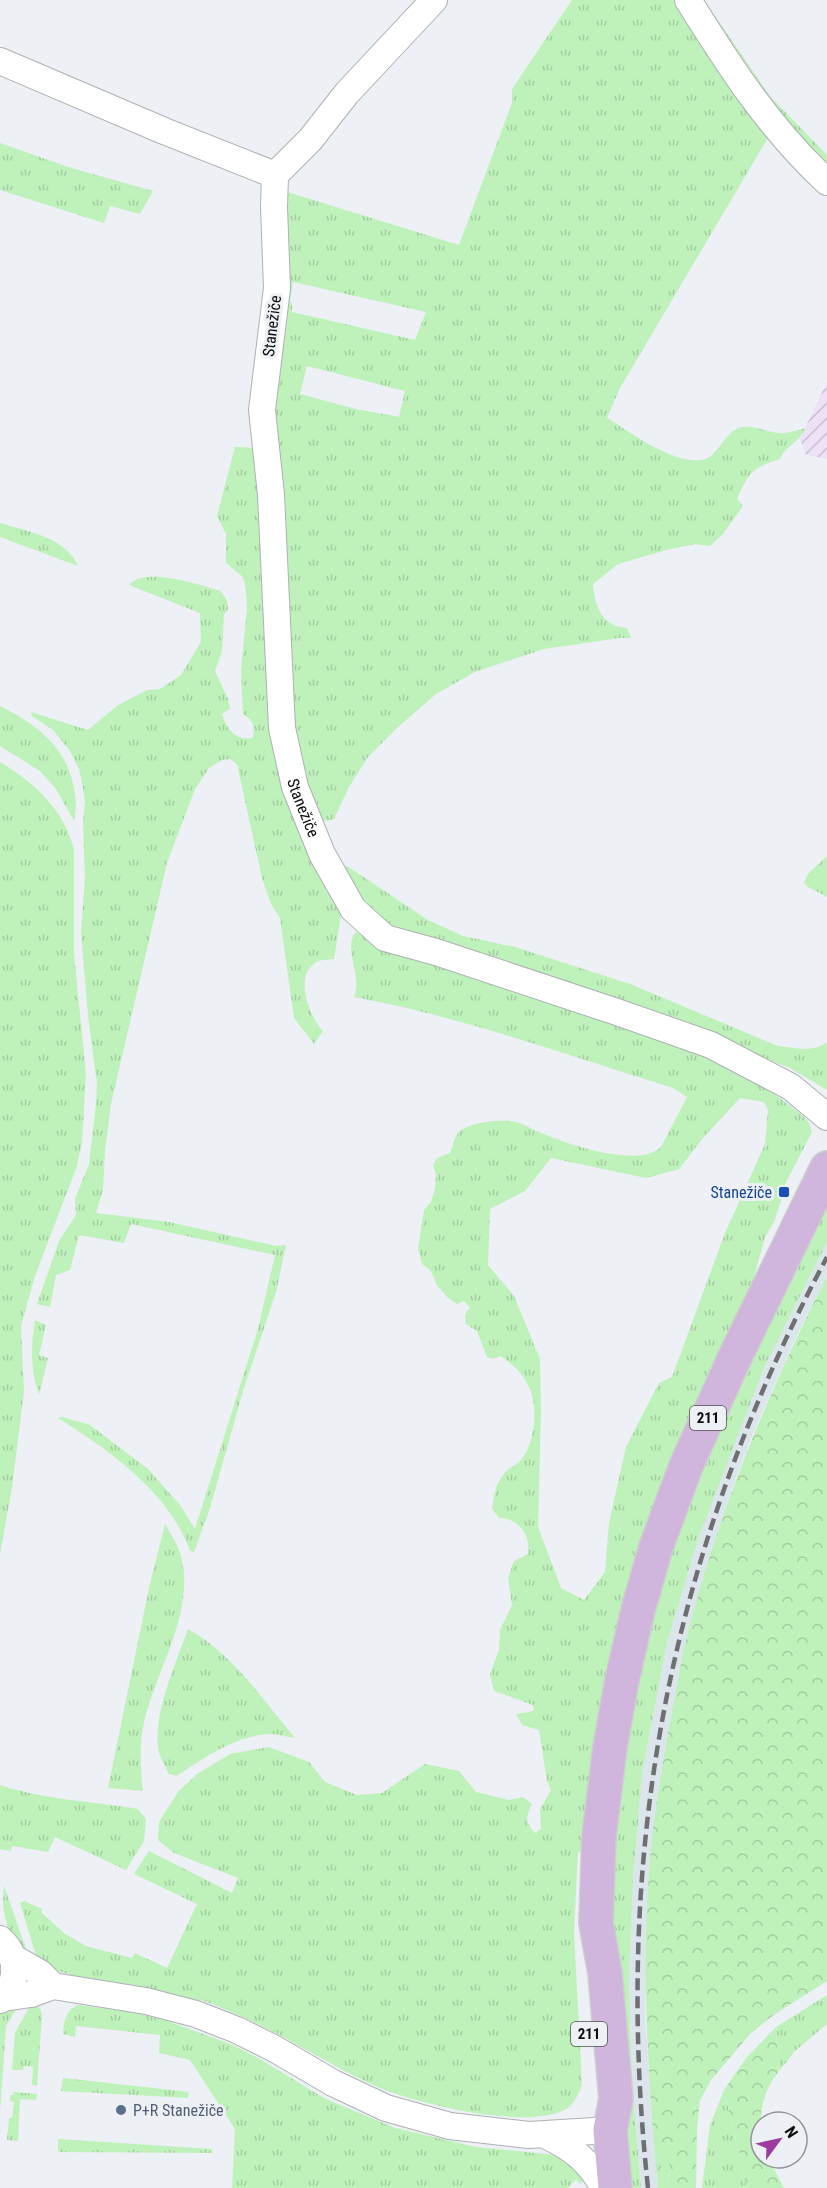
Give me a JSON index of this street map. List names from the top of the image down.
{
  "streets": {
    "main road": ["211"],
    "street": ["Stanežiče"]
  },
  "places": {
    "transit": ["Stanežiče"],
    "other": ["P+R Stanežiče"]
  },
  "north": "top right"
}
